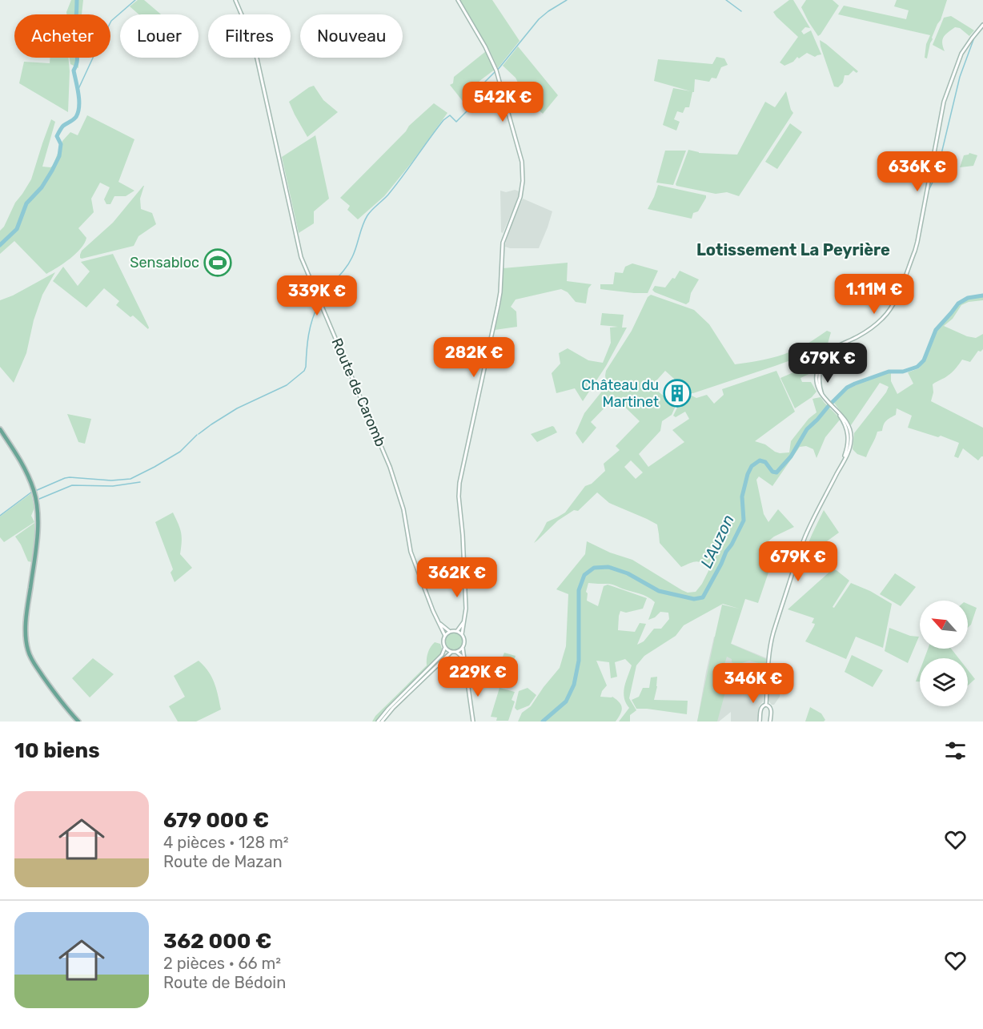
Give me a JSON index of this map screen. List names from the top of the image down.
{
  "streets": {
    "main road": ["Route de Caromb"]
  },
  "districts": ["Lotissement La Peyrière"],
  "water": ["L'Auzon"],
  "places": {
    "sports": ["Sensabloc"],
    "building": ["Château du Martinet"]
  },
  "north": "top left",
  "page": {
    "chip": [
      "Acheter",
      "Louer",
      "Filtres",
      "Nouveau"
    ],
    "price": [
      "542K €",
      "636K €",
      "1.11M €",
      "339K €",
      "282K €",
      "679K €",
      "679K €",
      "362K €",
      "229K €",
      "346K €"
    ],
    "heading": "10 biens",
    "list": [
      {
        "name": "679 000 €",
        "note": "4 pièces · 128 m² · Route de Mazan"
      },
      {
        "name": "362 000 €",
        "note": "2 pièces · 66 m² · Route de Bédoin"
      }
    ]
  }
}
